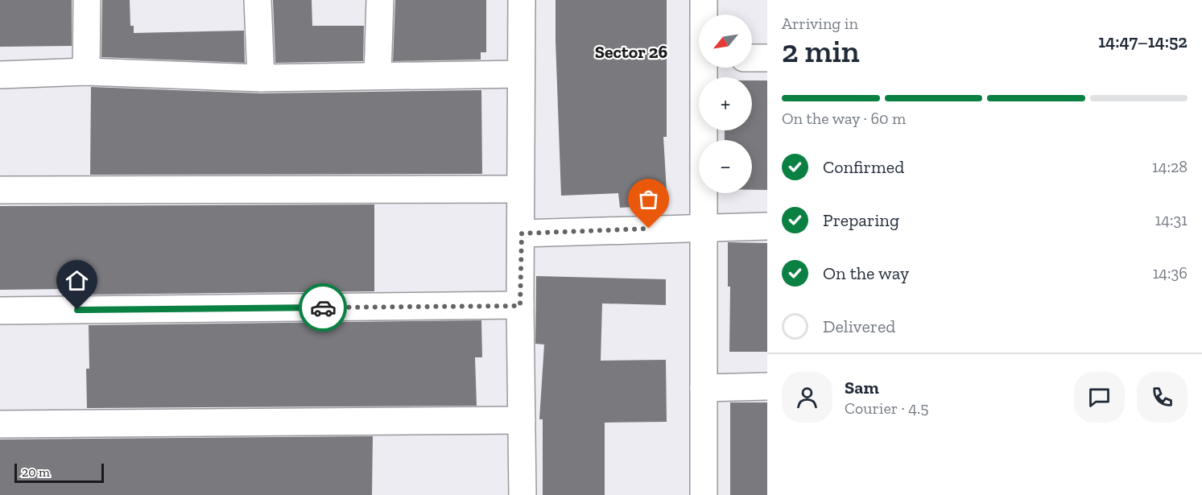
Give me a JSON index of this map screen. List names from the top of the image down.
{
  "districts": ["Sector 26"],
  "scale_bar": "20 m",
  "north": "bottom left",
  "page": {
    "heading": ["2 min", "Arriving in", "14:47–14:52"],
    "panel": ["Sam", "Courier · 4.5"],
    "map_buttons": ["+", "−"],
    "bar": "On the way · 60 m",
    "list": [
      ["Confirmed", "14:28"],
      ["Preparing", "14:31"],
      ["On the way", "14:36"],
      "Delivered"
    ],
    "scale": "20 m"
  }
}
